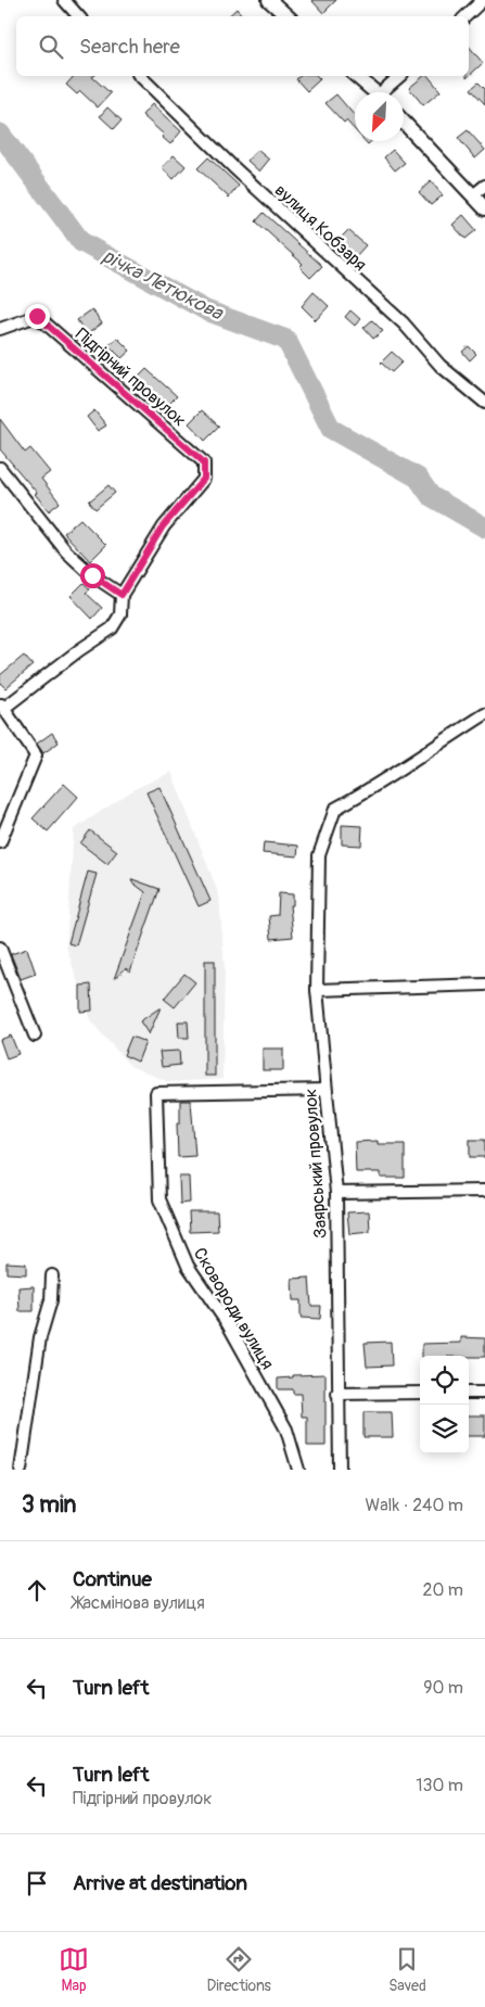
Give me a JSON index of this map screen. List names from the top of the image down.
{
  "streets": {
    "street": [
      "вулиця Кобзаря",
      "Підгірний провулок",
      "Заярський провулок",
      "Сковороди вулиця"
    ]
  },
  "crossings": [
    ["Заярський провулок", "Сковороди вулиця"]
  ],
  "water": ["річка Летюкова"],
  "north": "bottom left",
  "page": {
    "search": "Search here",
    "heading": ["3 min", "Walk · 240 m"],
    "list": [
      ["Continue", "Жасмінова вулиця", "20 m"],
      ["Turn left", "90 m"],
      ["Turn left", "Підгірний провулок", "130 m"],
      "Arrive at destination"
    ],
    "nav": ["Map", "Directions", "Saved"]
  }
}
